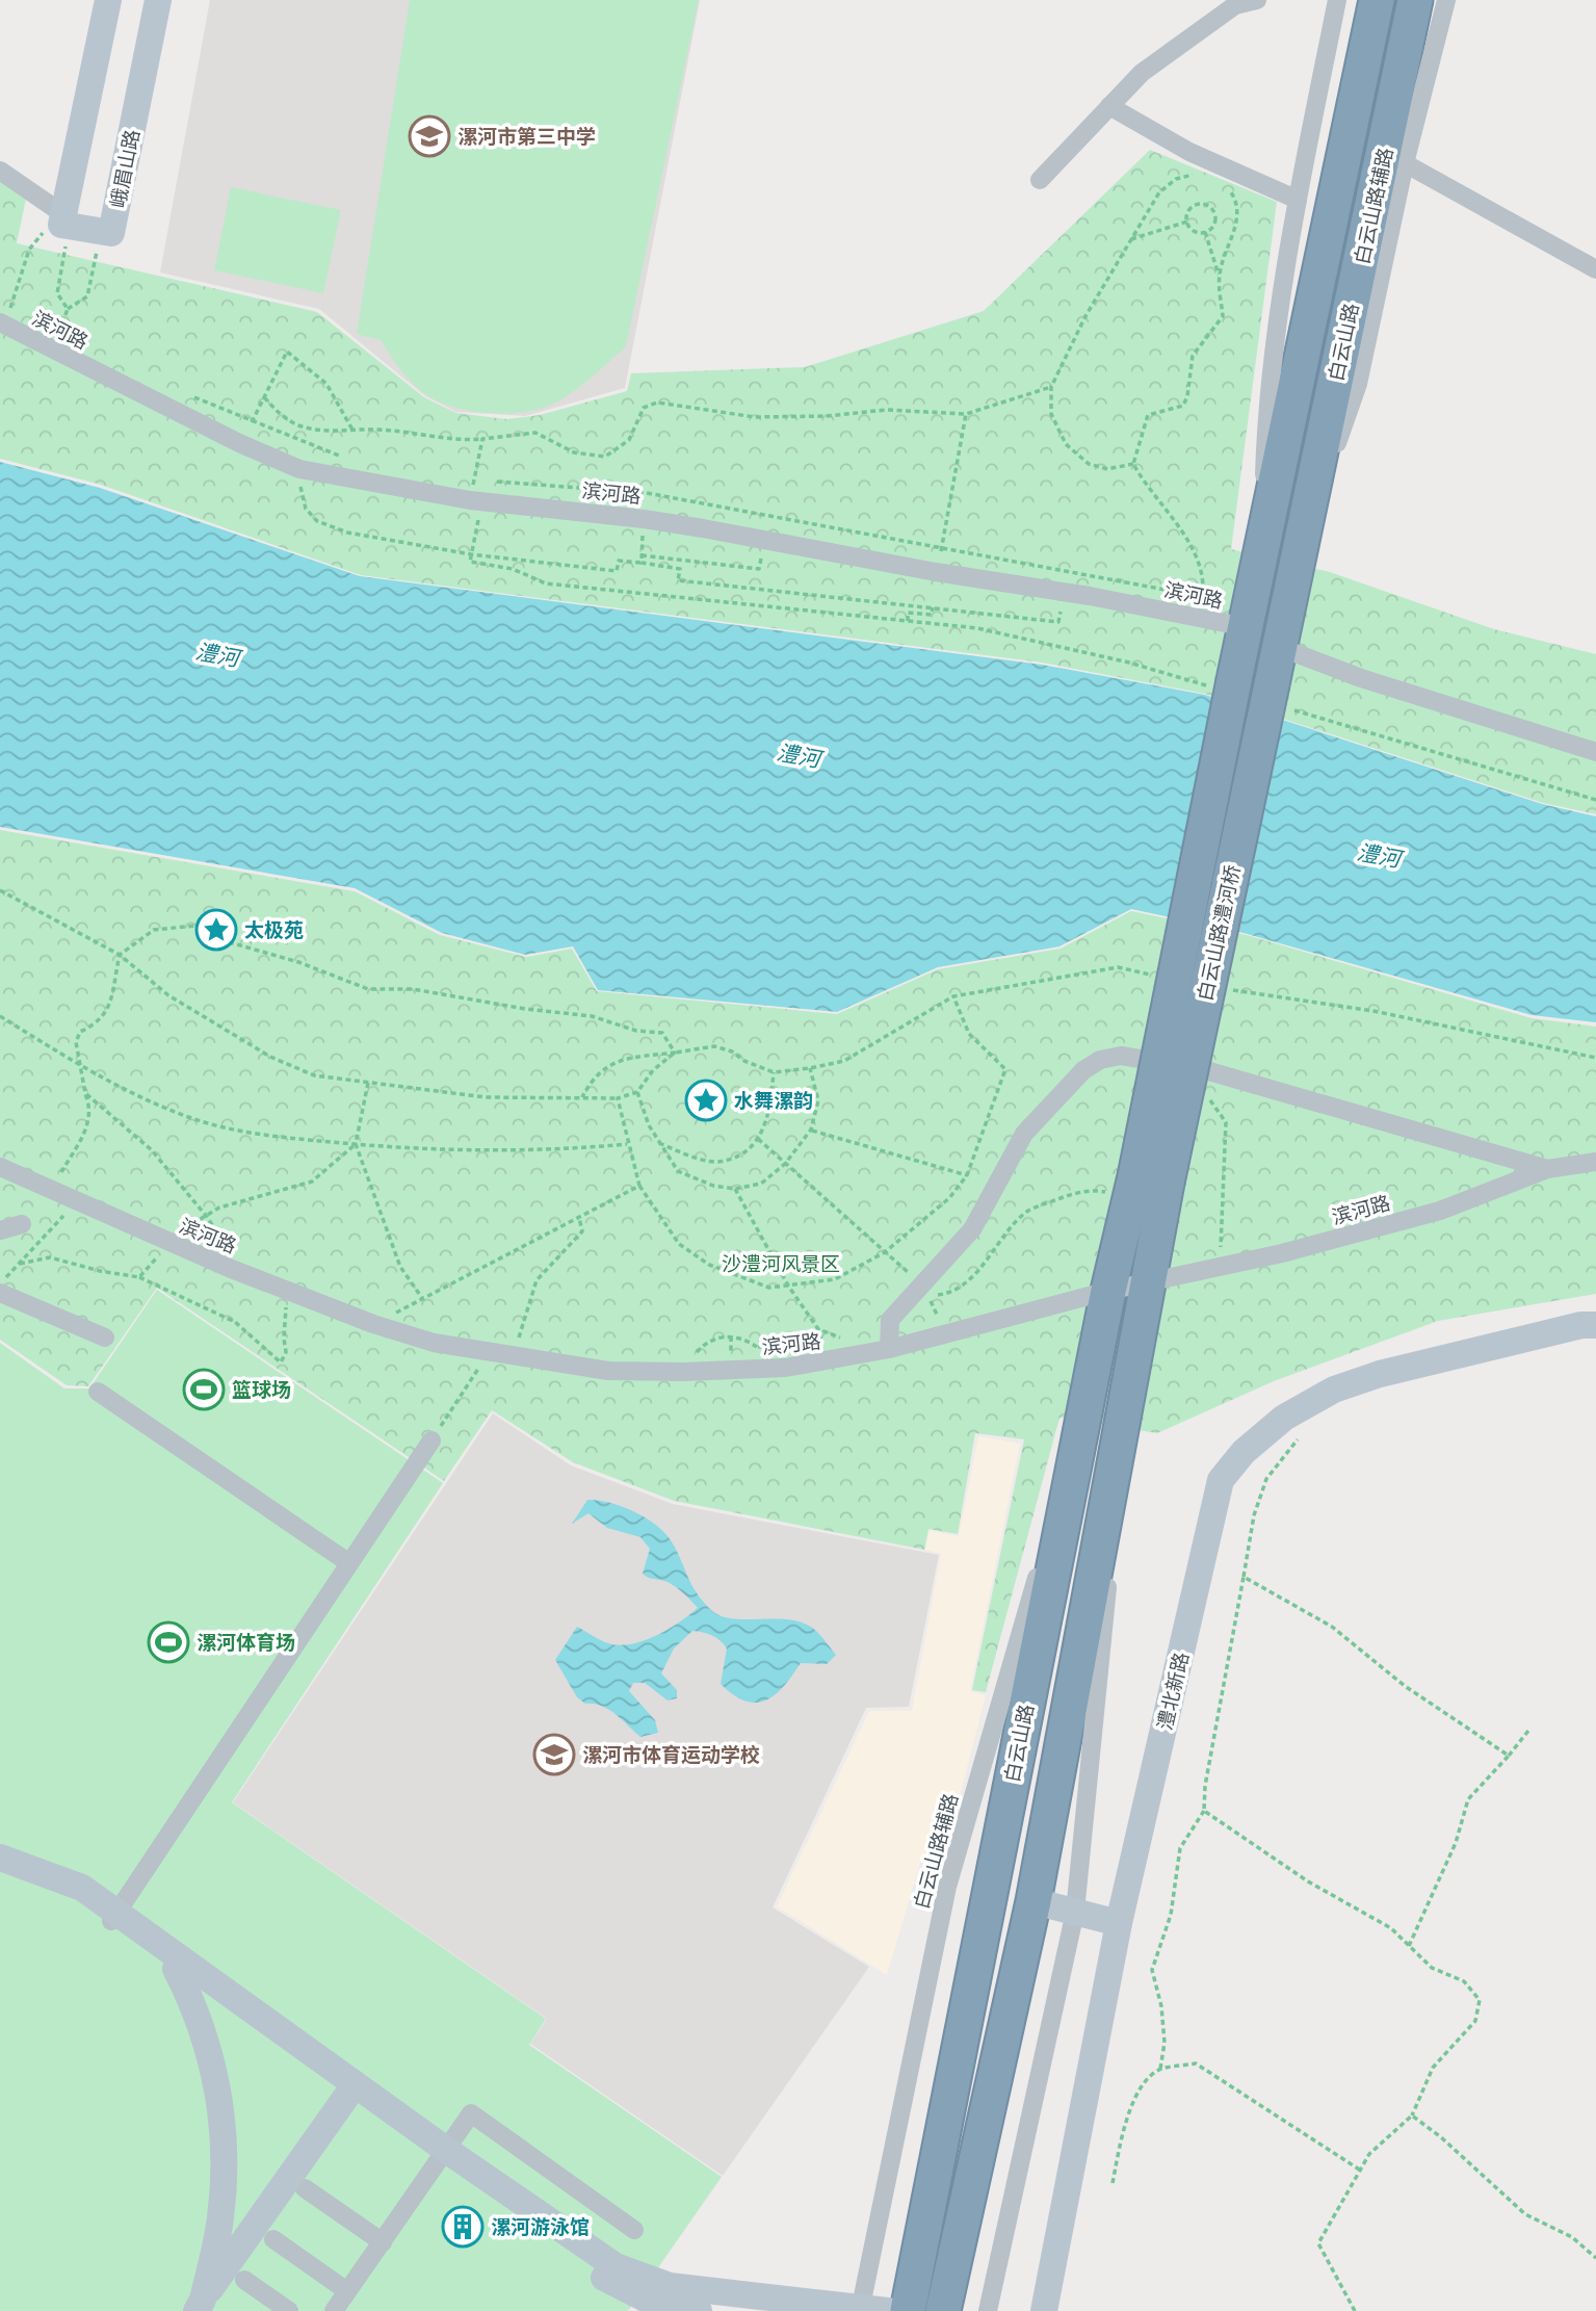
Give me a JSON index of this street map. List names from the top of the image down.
{
  "streets": {
    "highway": ["白云山路", "白云山路澧河桥"],
    "street": [
      "峨眉山路",
      "白云山路辅路",
      "滨河路",
      "澧北新路"
    ]
  },
  "crossings": [
    ["白云山路辅路", "白云山路"],
    ["滨河路", "白云山路"],
    ["白云山路", "白云山路澧河桥"]
  ],
  "water": ["澧河"],
  "parks": ["沙澧河风景区"],
  "places": {
    "school or university": ["漯河市第三中学", "漯河市体育运动学校"],
    "place": ["太极苑", "水舞漯韵"],
    "sports": ["篮球场", "漯河体育场"],
    "building": ["漯河游泳馆"]
  }
}
